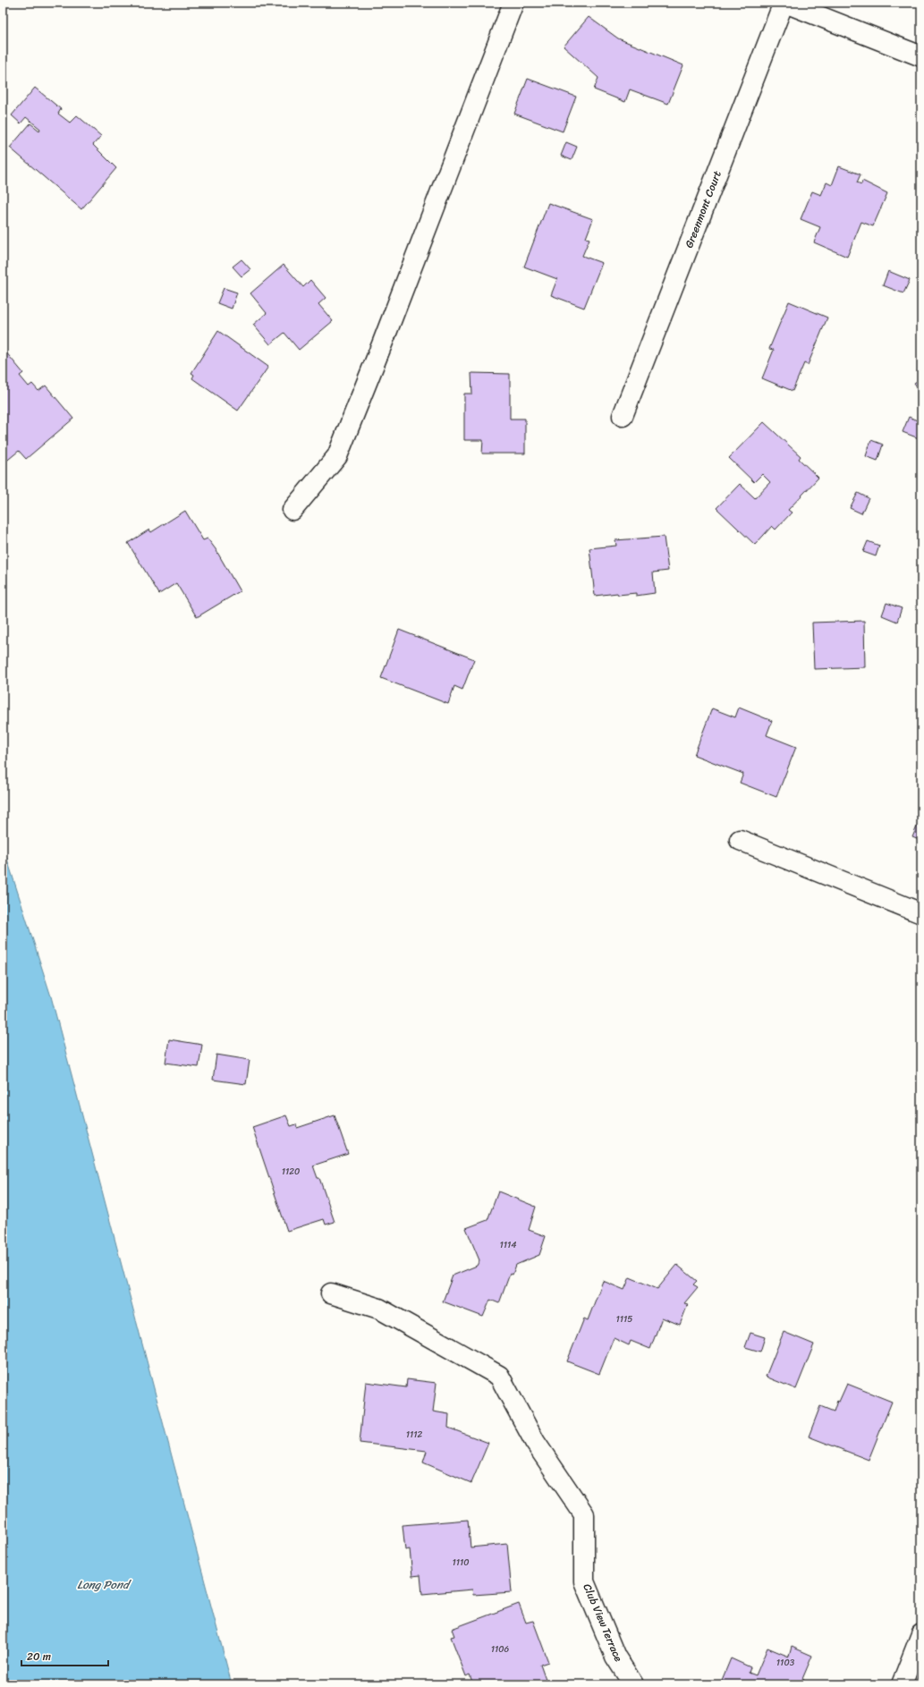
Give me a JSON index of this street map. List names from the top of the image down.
{
  "streets": {
    "street": ["Greenmont Court", "Club View Terrace"]
  },
  "water": ["Long Pond"],
  "house_numbers": [
    "1120",
    "1114",
    "1115",
    "1112",
    "1110",
    "1106",
    "1103"
  ],
  "scale_bar": "20 m"
}
